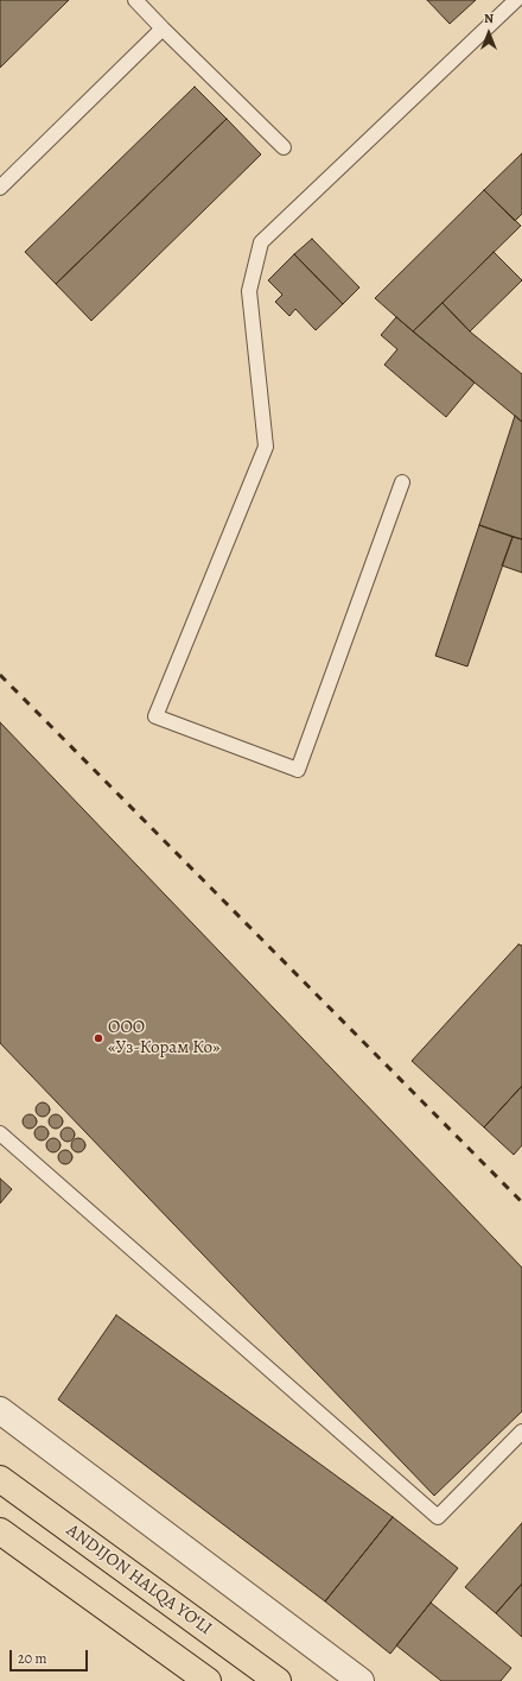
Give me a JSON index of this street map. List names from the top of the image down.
{
  "streets": {
    "highway": ["ANDIJON HALQA YO‘LI"]
  },
  "places": ["ООО «Уз-Корам Ко»"],
  "scale_bar": "20 m",
  "north": "top"
}
